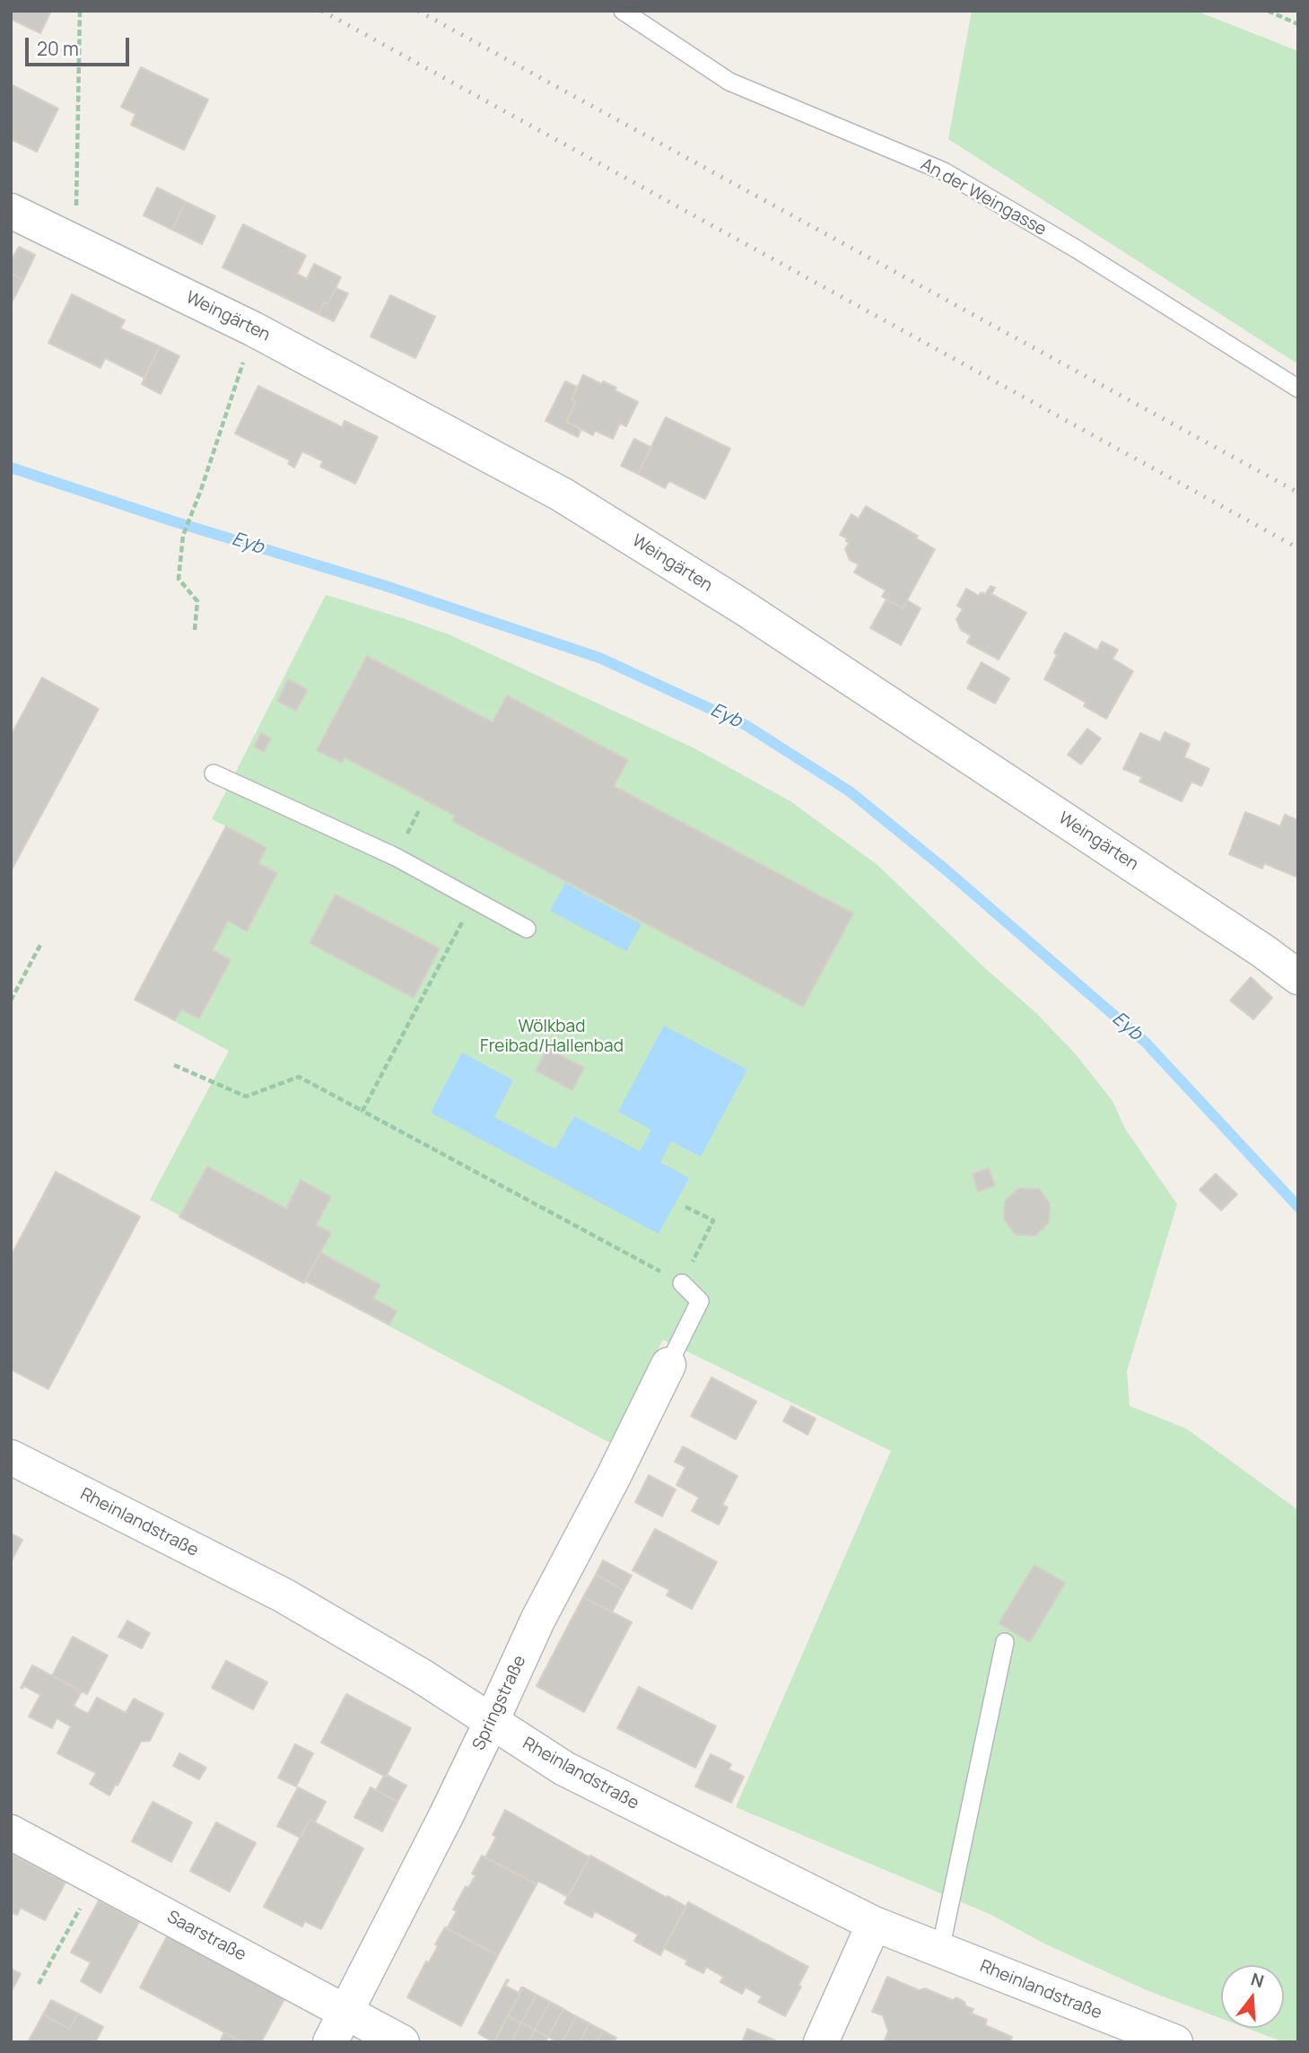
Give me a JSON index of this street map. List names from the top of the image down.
{
  "streets": {
    "street": [
      "Weingärten",
      "Rheinlandstraße",
      "Springstraße",
      "Saarstraße"
    ],
    "lane": ["An der Weingasse"]
  },
  "crossings": [
    ["Rheinlandstraße", "Springstraße"],
    ["Springstraße", "Saarstraße"]
  ],
  "water": ["Eyb"],
  "parks": ["Wölkbad Freibad/Hallenbad"],
  "scale_bar": "20 m",
  "north": "top"
}
